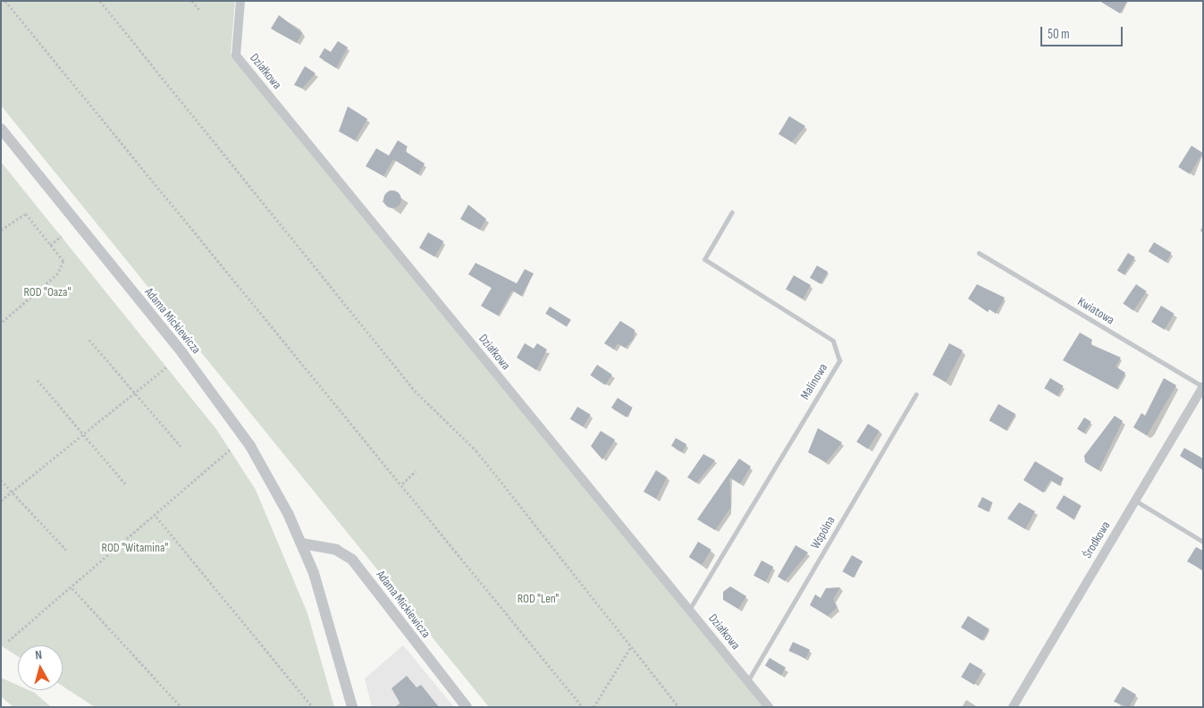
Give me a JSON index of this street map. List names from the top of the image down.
{
  "streets": {
    "street": ["Działkowa", "Adama Mickiewicza", "Środkowa"],
    "lane": ["Kwiatowa", "Malinowa", "Wspólna"]
  },
  "crossings": [
    ["Działkowa", "Malinowa"],
    ["Działkowa", "Wspólna"],
    ["Kwiatowa", "Środkowa"]
  ],
  "parks": ["ROD \"Oaza\"", "ROD \"Witamina\"", "ROD \"Len\""],
  "scale_bar": "50 m",
  "north": "top"
}
